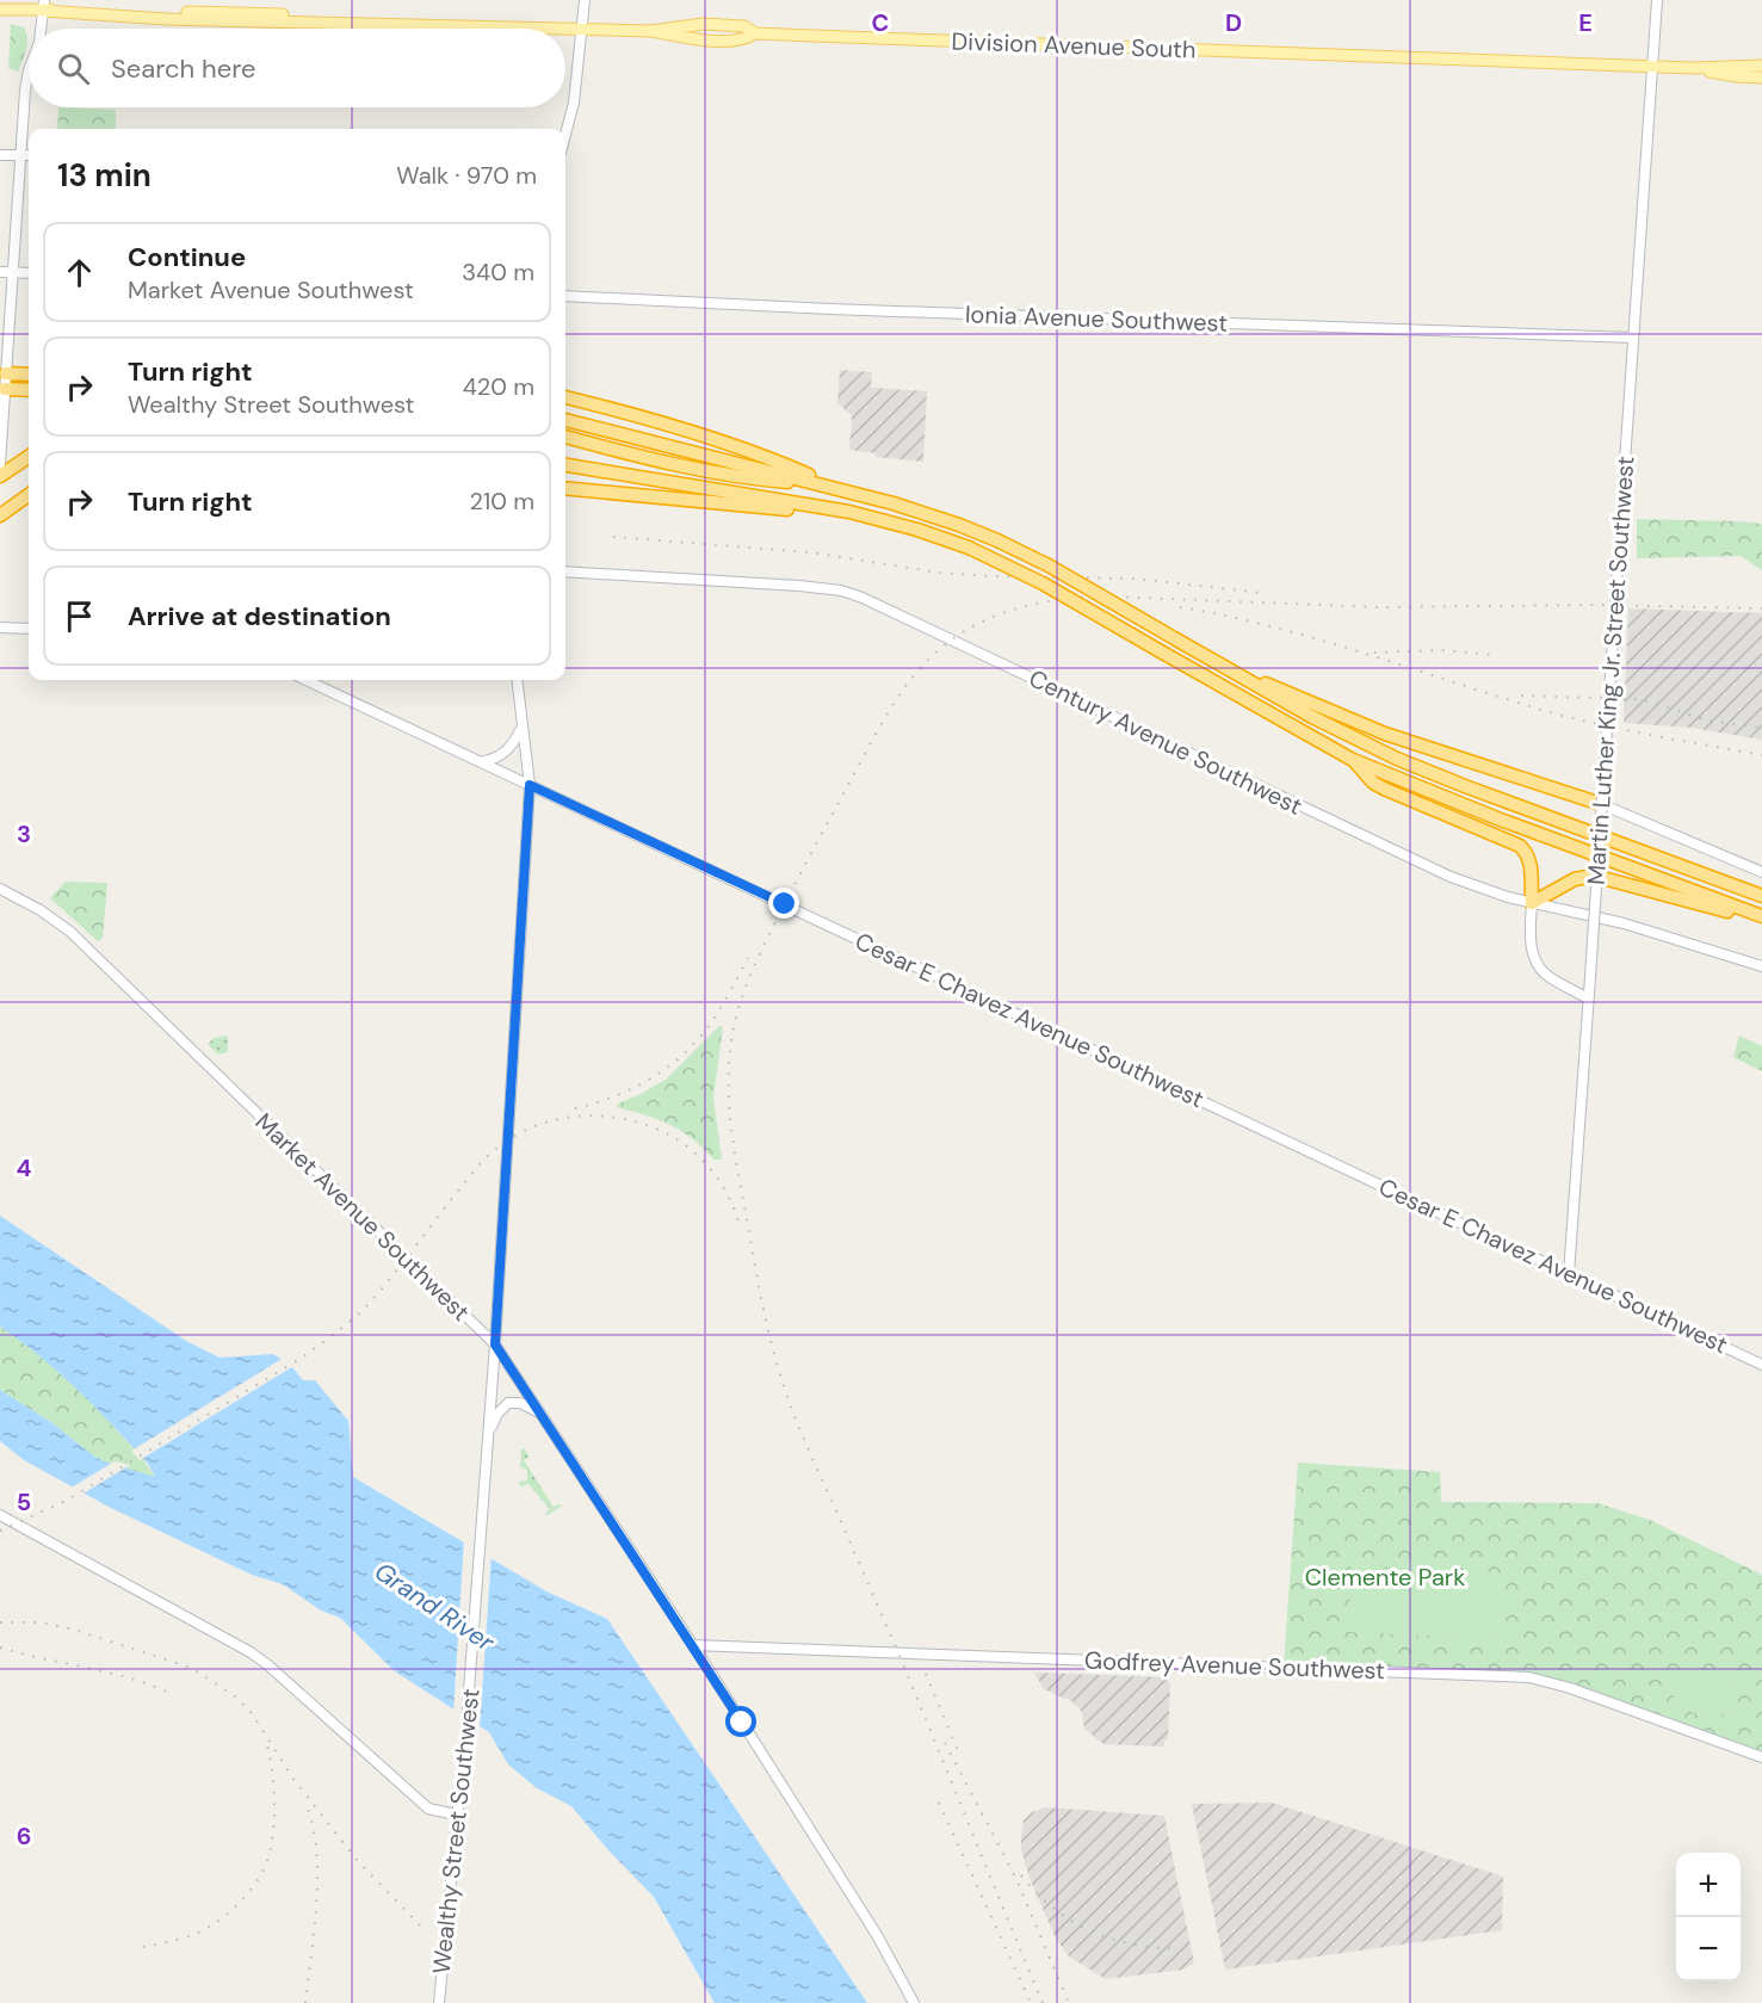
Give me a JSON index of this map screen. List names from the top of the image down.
{
  "streets": {
    "main road": [
      "Division Avenue South",
      "Ionia Avenue Southwest",
      "Martin Luther King Jr. Street Southwest",
      "Century Avenue Southwest",
      "Cesar E Chavez Avenue Southwest",
      "Market Avenue Southwest",
      "Godfrey Avenue Southwest",
      "Wealthy Street Southwest"
    ]
  },
  "crossings": [
    ["Division Avenue South", "Martin Luther King Jr. Street Southwest"],
    ["Ionia Avenue Southwest", "Martin Luther King Jr. Street Southwest"],
    ["Martin Luther King Jr. Street Southwest", "Cesar E Chavez Avenue Southwest"],
    ["Cesar E Chavez Avenue Southwest", "Wealthy Street Southwest"],
    ["Market Avenue Southwest", "Godfrey Avenue Southwest"],
    ["Market Avenue Southwest", "Wealthy Street Southwest"]
  ],
  "water": ["Grand River"],
  "parks": ["Clemente Park"],
  "page": {
    "search": "Search here",
    "heading": ["13 min", "Walk · 970 m"],
    "list": [
      ["Continue", "Market Avenue Southwest", "340 m"],
      ["Turn right", "Wealthy Street Southwest", "420 m"],
      ["Turn right", "210 m"],
      "Arrive at destination"
    ],
    "map_buttons": ["+", "−"]
  },
  "grid": {
    "columns": ["C", "D", "E"],
    "rows": [
      "3",
      "4",
      "5",
      "6"
    ]
  }
}
